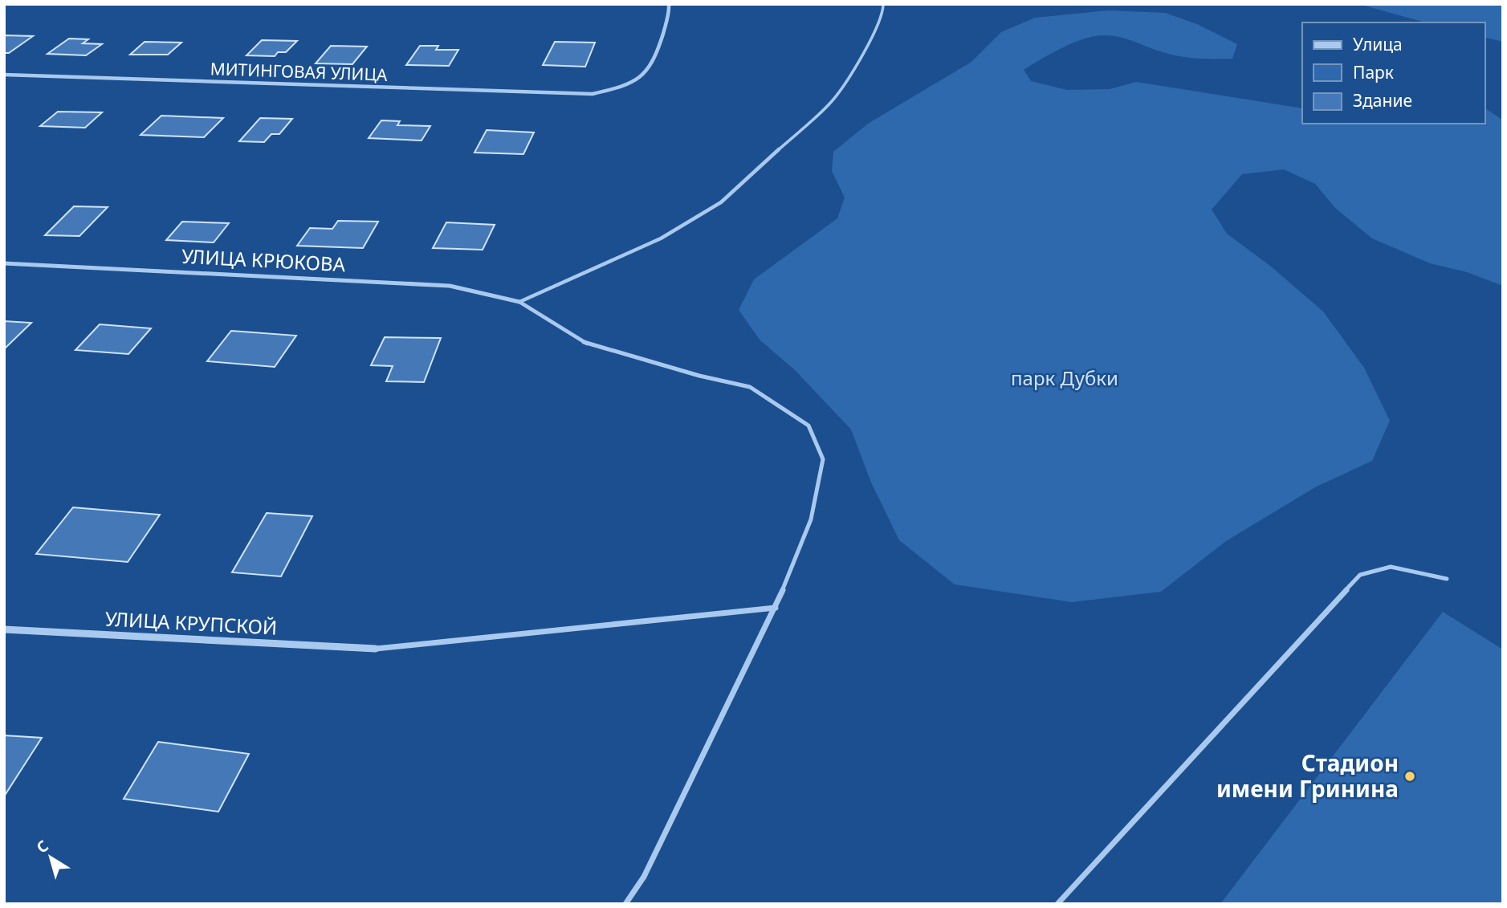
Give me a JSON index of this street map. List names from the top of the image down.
{
  "streets": {
    "street": ["МИТИНГОВАЯ УЛИЦА", "УЛИЦА КРЮКОВА", "УЛИЦА КРУПСКОЙ"]
  },
  "parks": ["парк Дубки"],
  "places": ["Стадион имени Гринина"],
  "legend": ["Улица", "Парк", "Здание"],
  "north": "top left"
}
